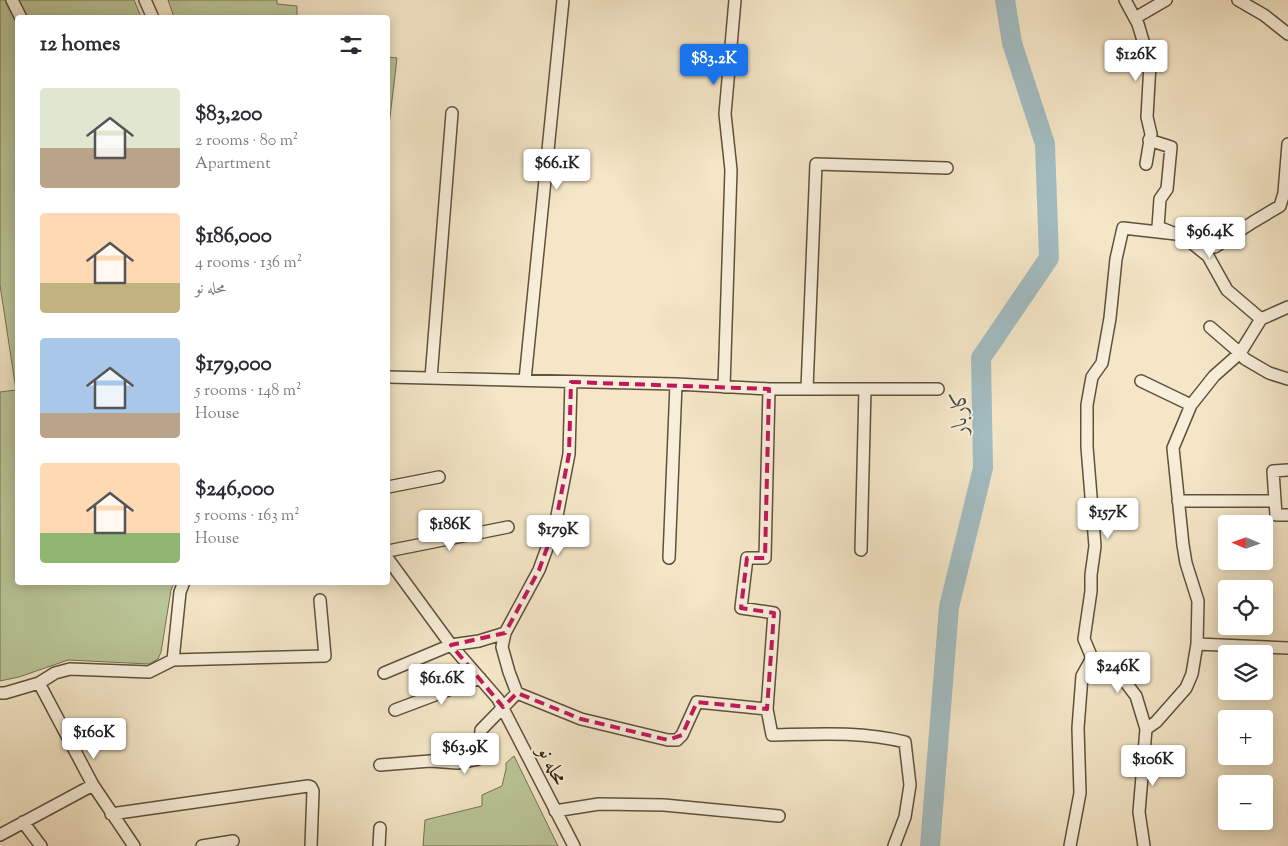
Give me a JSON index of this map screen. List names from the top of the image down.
{
  "streets": {
    "street": ["محله نو"]
  },
  "water": ["کاربار"],
  "north": "left",
  "page": {
    "heading": "12 homes",
    "price": [
      "$126K",
      "$83.2K",
      "$66.1K",
      "$96.4K",
      "$157K",
      "$186K",
      "$179K",
      "$246K",
      "$61.6K",
      "$160K",
      "$63.9K",
      "$106K"
    ],
    "list": [
      {
        "name": "$83,200",
        "note": "2 rooms · 80 m² · Apartment"
      },
      {
        "name": "$186,000",
        "note": "4 rooms · 136 m² · محله نو"
      },
      {
        "name": "$179,000",
        "note": "5 rooms · 148 m² · House"
      },
      {
        "name": "$246,000",
        "note": "5 rooms · 163 m² · House"
      }
    ],
    "map_buttons": ["+", "−"]
  }
}
